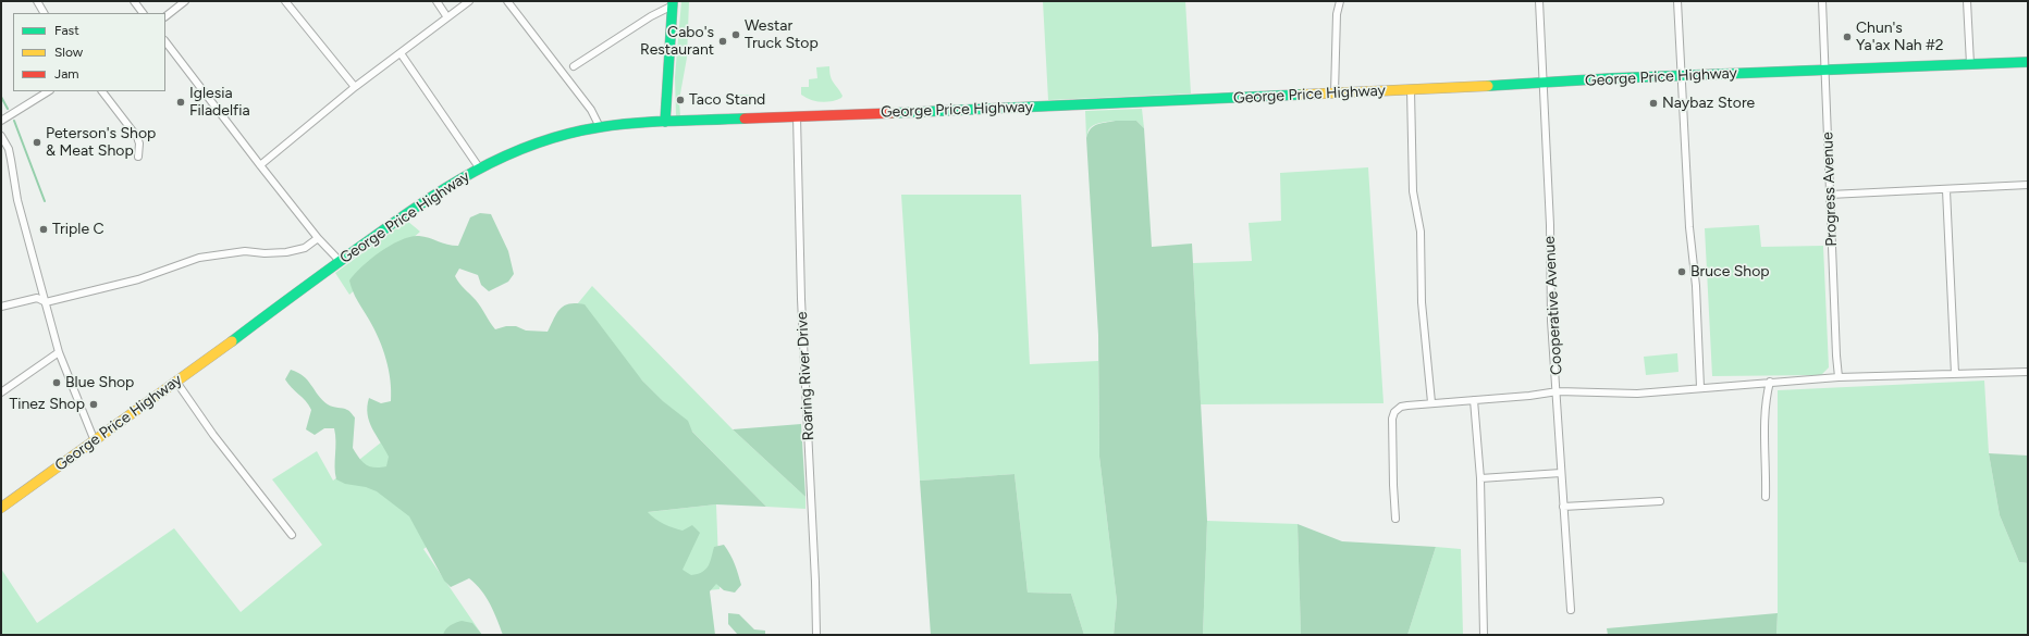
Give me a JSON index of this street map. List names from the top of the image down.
{
  "streets": {
    "main road": ["George Price Highway"],
    "street": ["Progress Avenue", "Cooperative Avenue", "Roaring River Drive"]
  },
  "crossings": [
    ["George Price Highway", "Progress Avenue"],
    ["George Price Highway", "Cooperative Avenue"],
    ["George Price Highway", "Roaring River Drive"]
  ],
  "places": [
    "Westar Truck Stop",
    "Chun's Ya'ax Nah #2",
    "Cabo's Restaurant",
    "Taco Stand",
    "Iglesia Filadelfia",
    "Naybaz Store",
    "Peterson's Shop & Meat Shop",
    "Triple C",
    "Bruce Shop",
    "Blue Shop",
    "Tinez Shop"
  ],
  "legend": ["Fast", "Slow", "Jam"]
}
